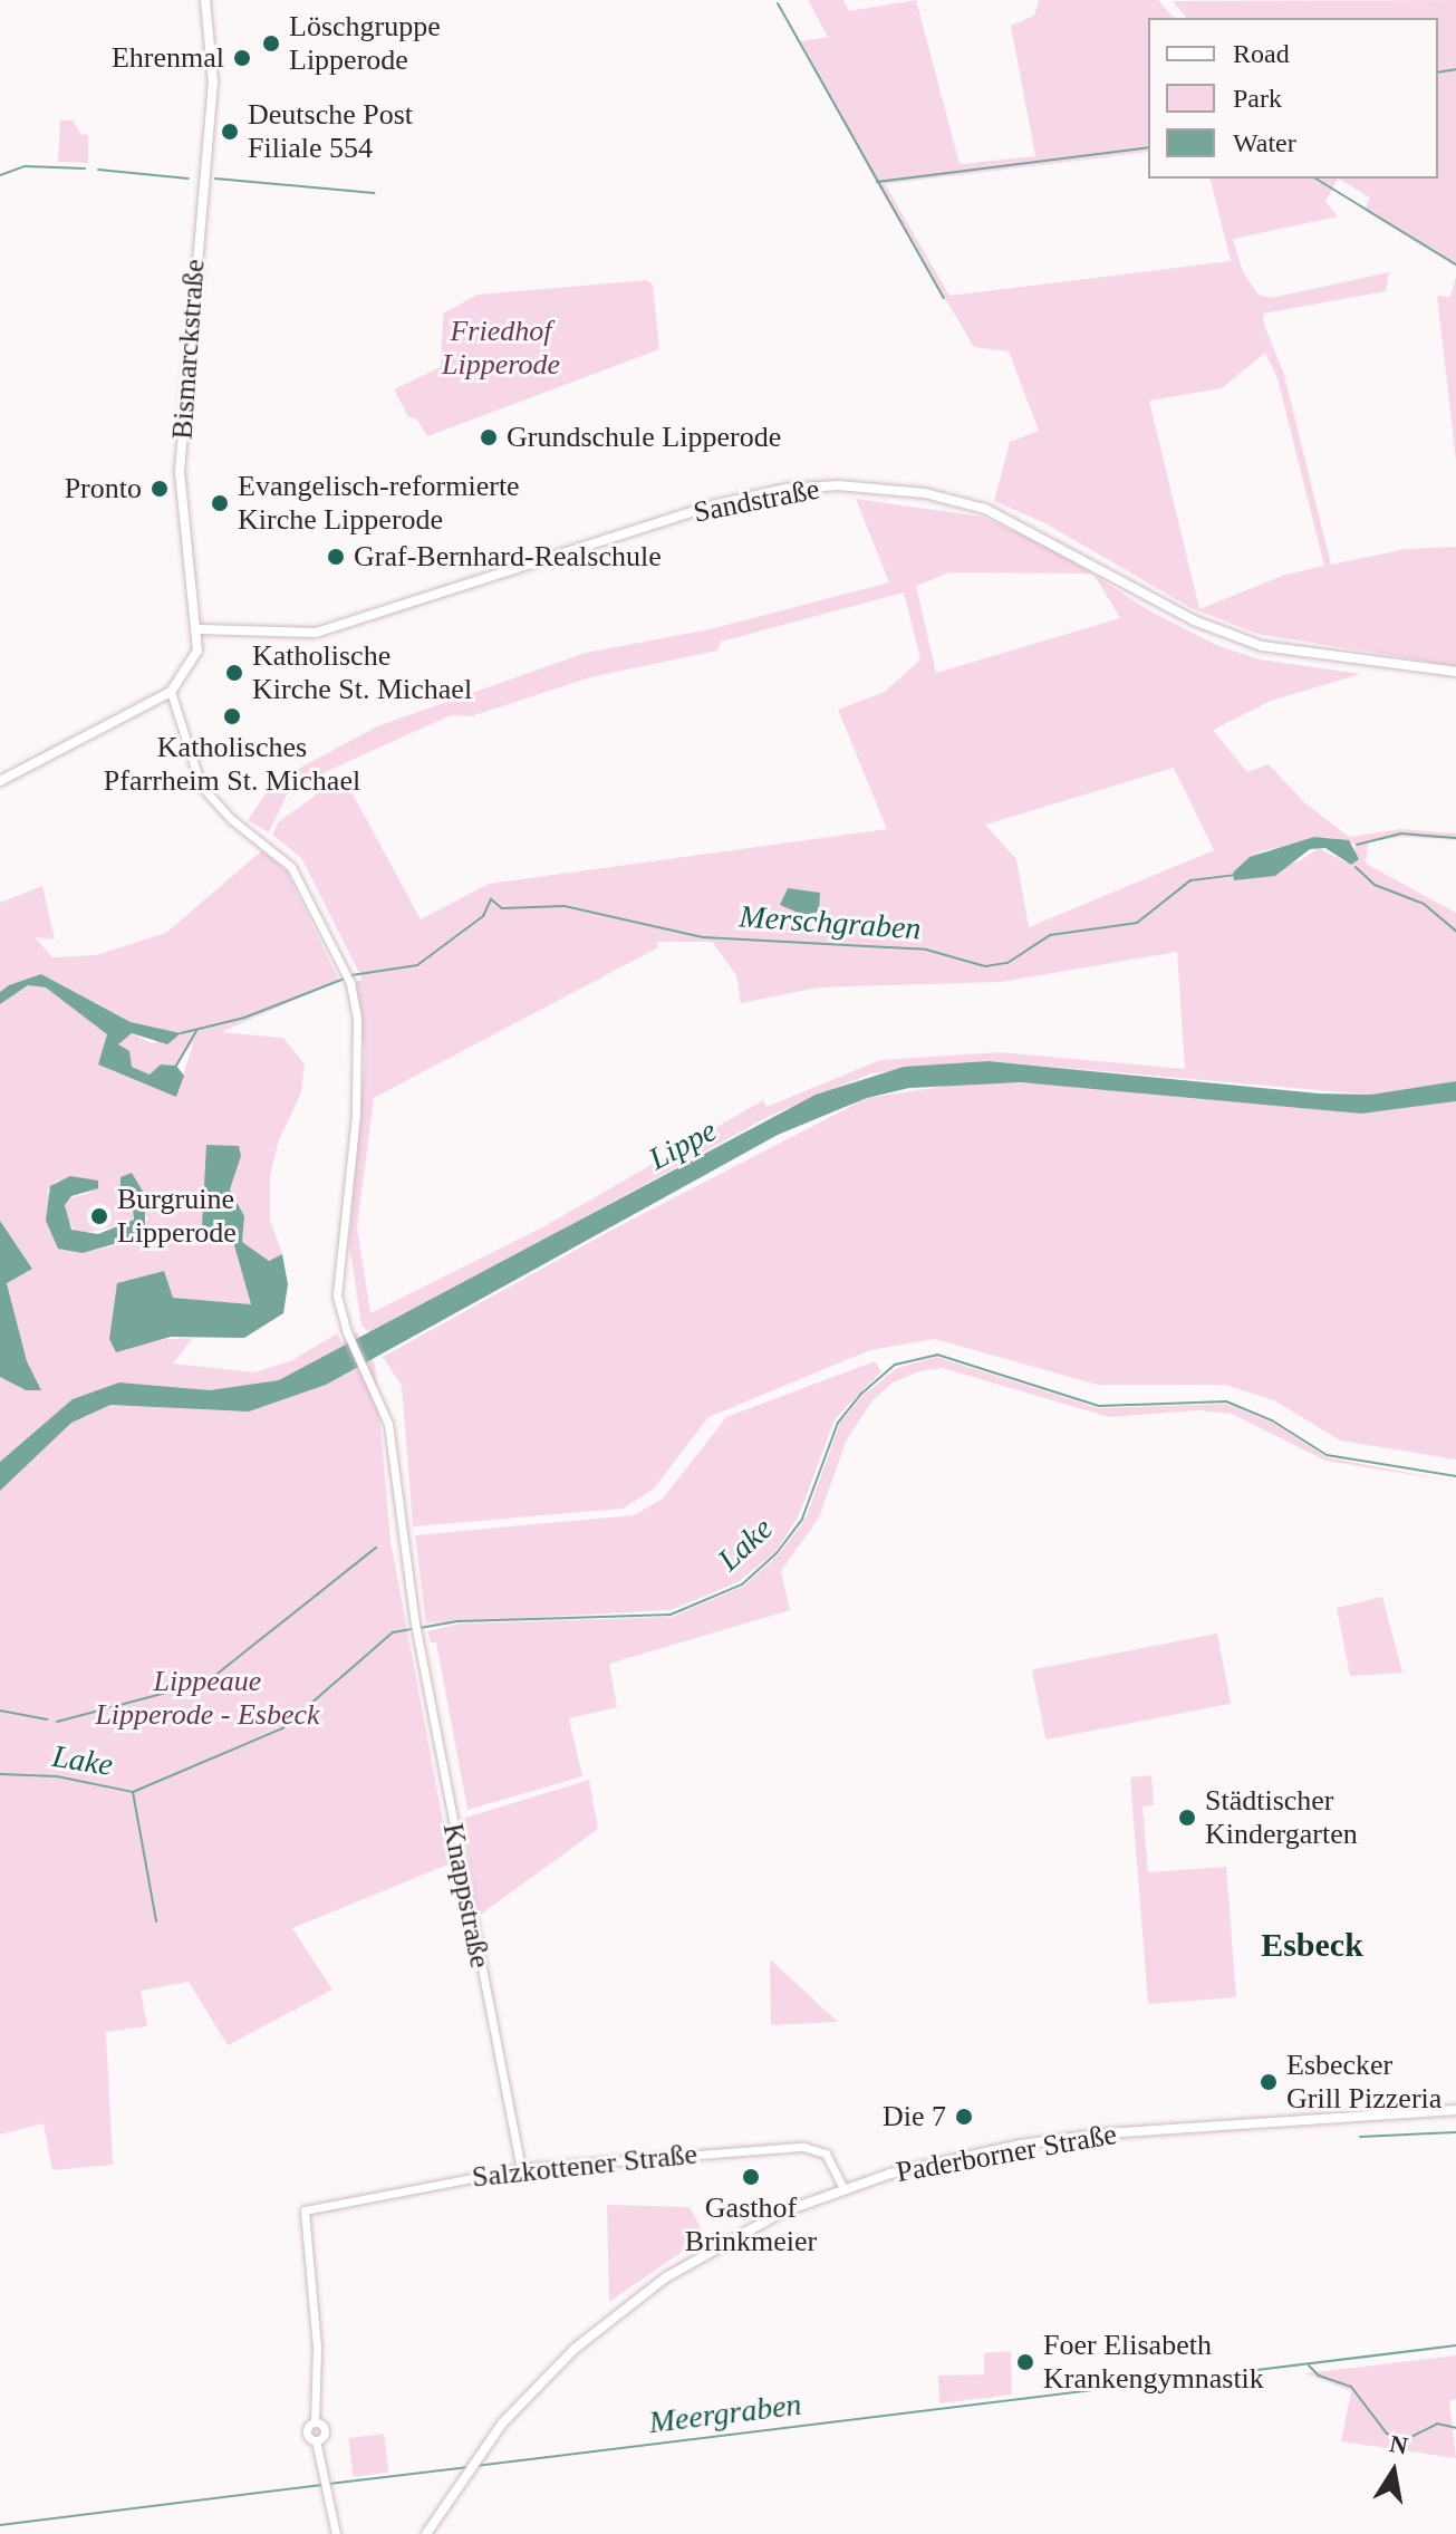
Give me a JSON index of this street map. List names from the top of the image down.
{
  "streets": {
    "main road": ["Bismarckstraße", "Sandstraße", "Paderborner Straße"],
    "street": ["Knappstraße", "Salzkottener Straße"]
  },
  "crossings": [
    ["Bismarckstraße", "Sandstraße"],
    ["Bismarckstraße", "Knappstraße"],
    ["Knappstraße", "Salzkottener Straße"],
    ["Paderborner Straße", "Salzkottener Straße"]
  ],
  "districts": ["Esbeck"],
  "water": [
    "Merschgraben",
    "Lippe",
    "Lake",
    "Meergraben"
  ],
  "parks": ["Friedhof Lipperode", "Lippeaue Lipperode - Esbeck"],
  "places": [
    "Löschgruppe Lipperode",
    "Ehrenmal",
    "Deutsche Post Filiale 554",
    "Grundschule Lipperode",
    "Pronto",
    "Evangelisch-reformierte Kirche Lipperode",
    "Graf-Bernhard-Realschule",
    "Katholische Kirche St. Michael",
    "Katholisches Pfarrheim St. Michael",
    "Burgruine Lipperode",
    "Städtischer Kindergarten",
    "Esbecker Grill Pizzeria",
    "Die 7",
    "Gasthof Brinkmeier",
    "Foer Elisabeth Krankengymnastik"
  ],
  "legend": ["Road", "Park", "Water"],
  "north": "top"
}
